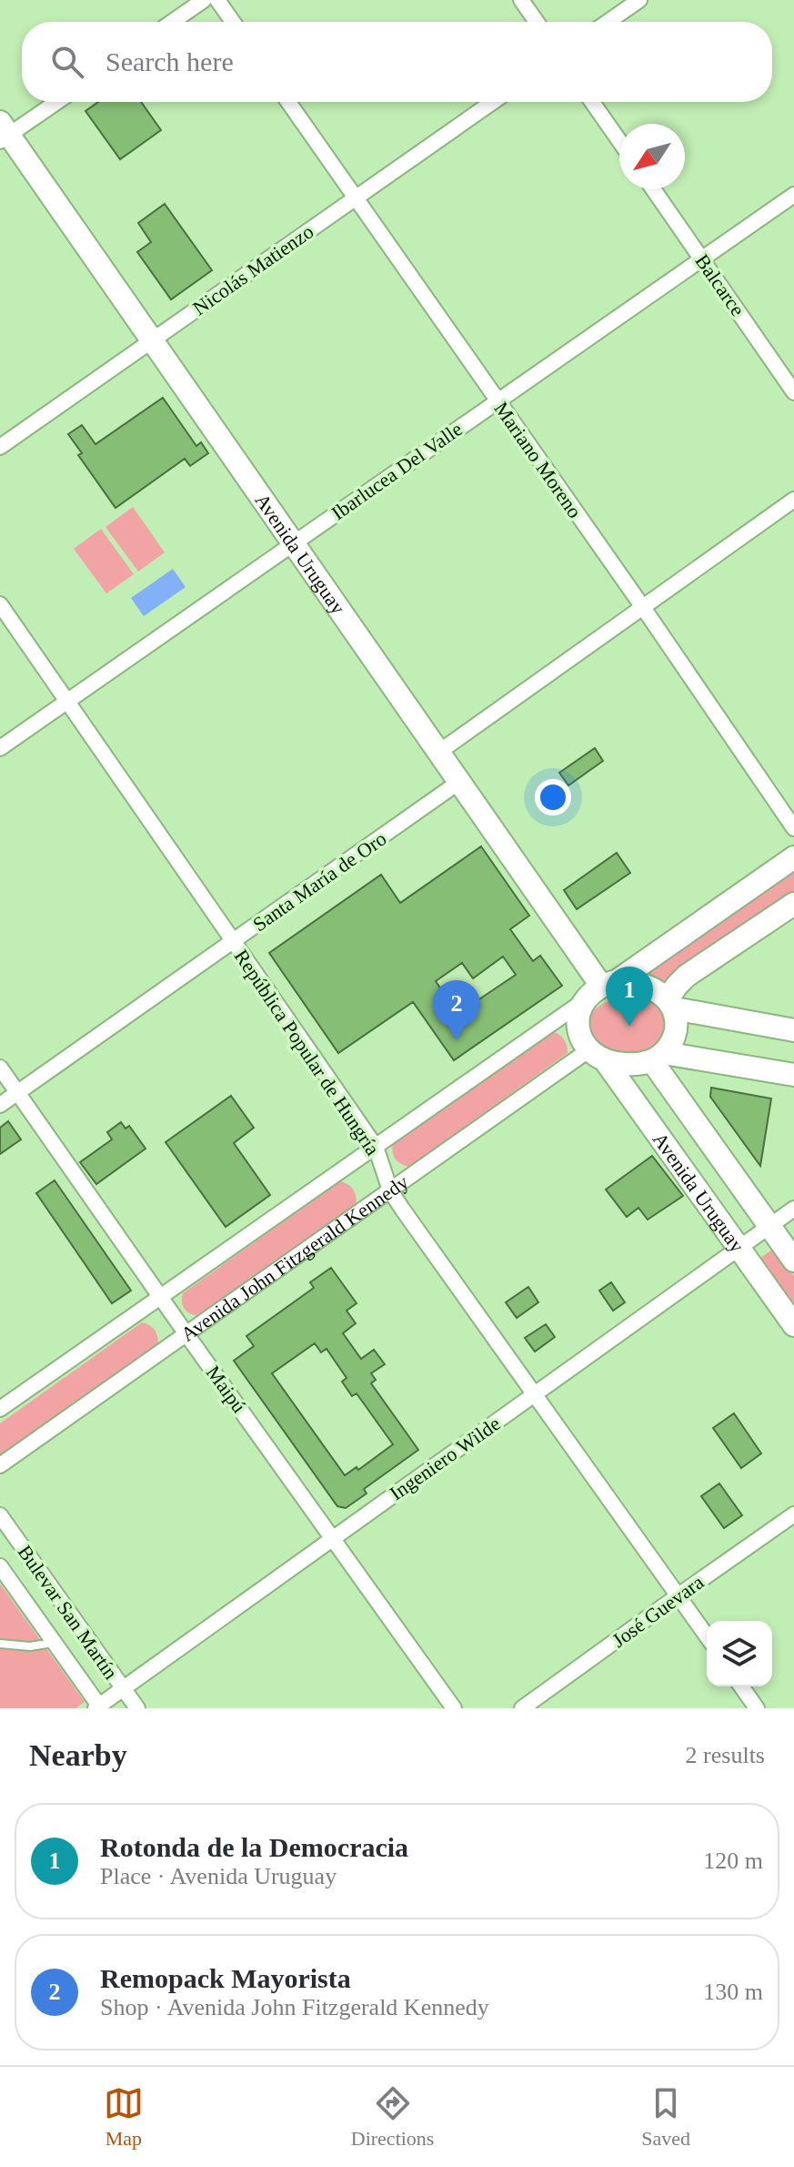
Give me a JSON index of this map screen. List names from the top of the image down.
{
  "streets": {
    "street": [
      "Nicolás Matienzo",
      "Balcarce",
      "Mariano Moreno",
      "Ibarlucea Del Valle",
      "Avenida Uruguay",
      "Santa María de Oro",
      "República Popular de Hungría",
      "Avenida John Fitzgerald Kennedy",
      "Maipú",
      "Ingeniero Wilde",
      "José Guevara",
      "Bulevar San Martín"
    ]
  },
  "crossings": [
    ["Nicolás Matienzo", "Mariano Moreno"],
    ["Nicolás Matienzo", "Avenida Uruguay"],
    ["Balcarce", "Ibarlucea Del Valle"],
    ["Mariano Moreno", "Ibarlucea Del Valle"],
    ["Ibarlucea Del Valle", "Avenida Uruguay"],
    ["Ibarlucea Del Valle", "República Popular de Hungría"],
    ["Avenida Uruguay", "Santa María de Oro"],
    ["Avenida Uruguay", "Avenida John Fitzgerald Kennedy"],
    ["Avenida Uruguay", "Ingeniero Wilde"],
    ["Santa María de Oro", "República Popular de Hungría"],
    ["Santa María de Oro", "Maipú"],
    ["República Popular de Hungría", "Avenida John Fitzgerald Kennedy"],
    ["República Popular de Hungría", "Ingeniero Wilde"],
    ["República Popular de Hungría", "José Guevara"],
    ["Avenida John Fitzgerald Kennedy", "Maipú"],
    ["Maipú", "Ingeniero Wilde"],
    ["Ingeniero Wilde", "Bulevar San Martín"]
  ],
  "north": "bottom left",
  "page": {
    "search": "Search here",
    "pins": ["1", "2"],
    "heading": ["Nearby", "2 results"],
    "list": [
      {
        "mark": "1",
        "name": "Rotonda de la Democracia",
        "note": "Place · Avenida Uruguay",
        "value": "120 m"
      },
      {
        "mark": "2",
        "name": "Remopack Mayorista",
        "note": "Shop · Avenida John Fitzgerald Kennedy",
        "value": "130 m"
      }
    ],
    "nav": ["Map", "Directions", "Saved"]
  }
}
